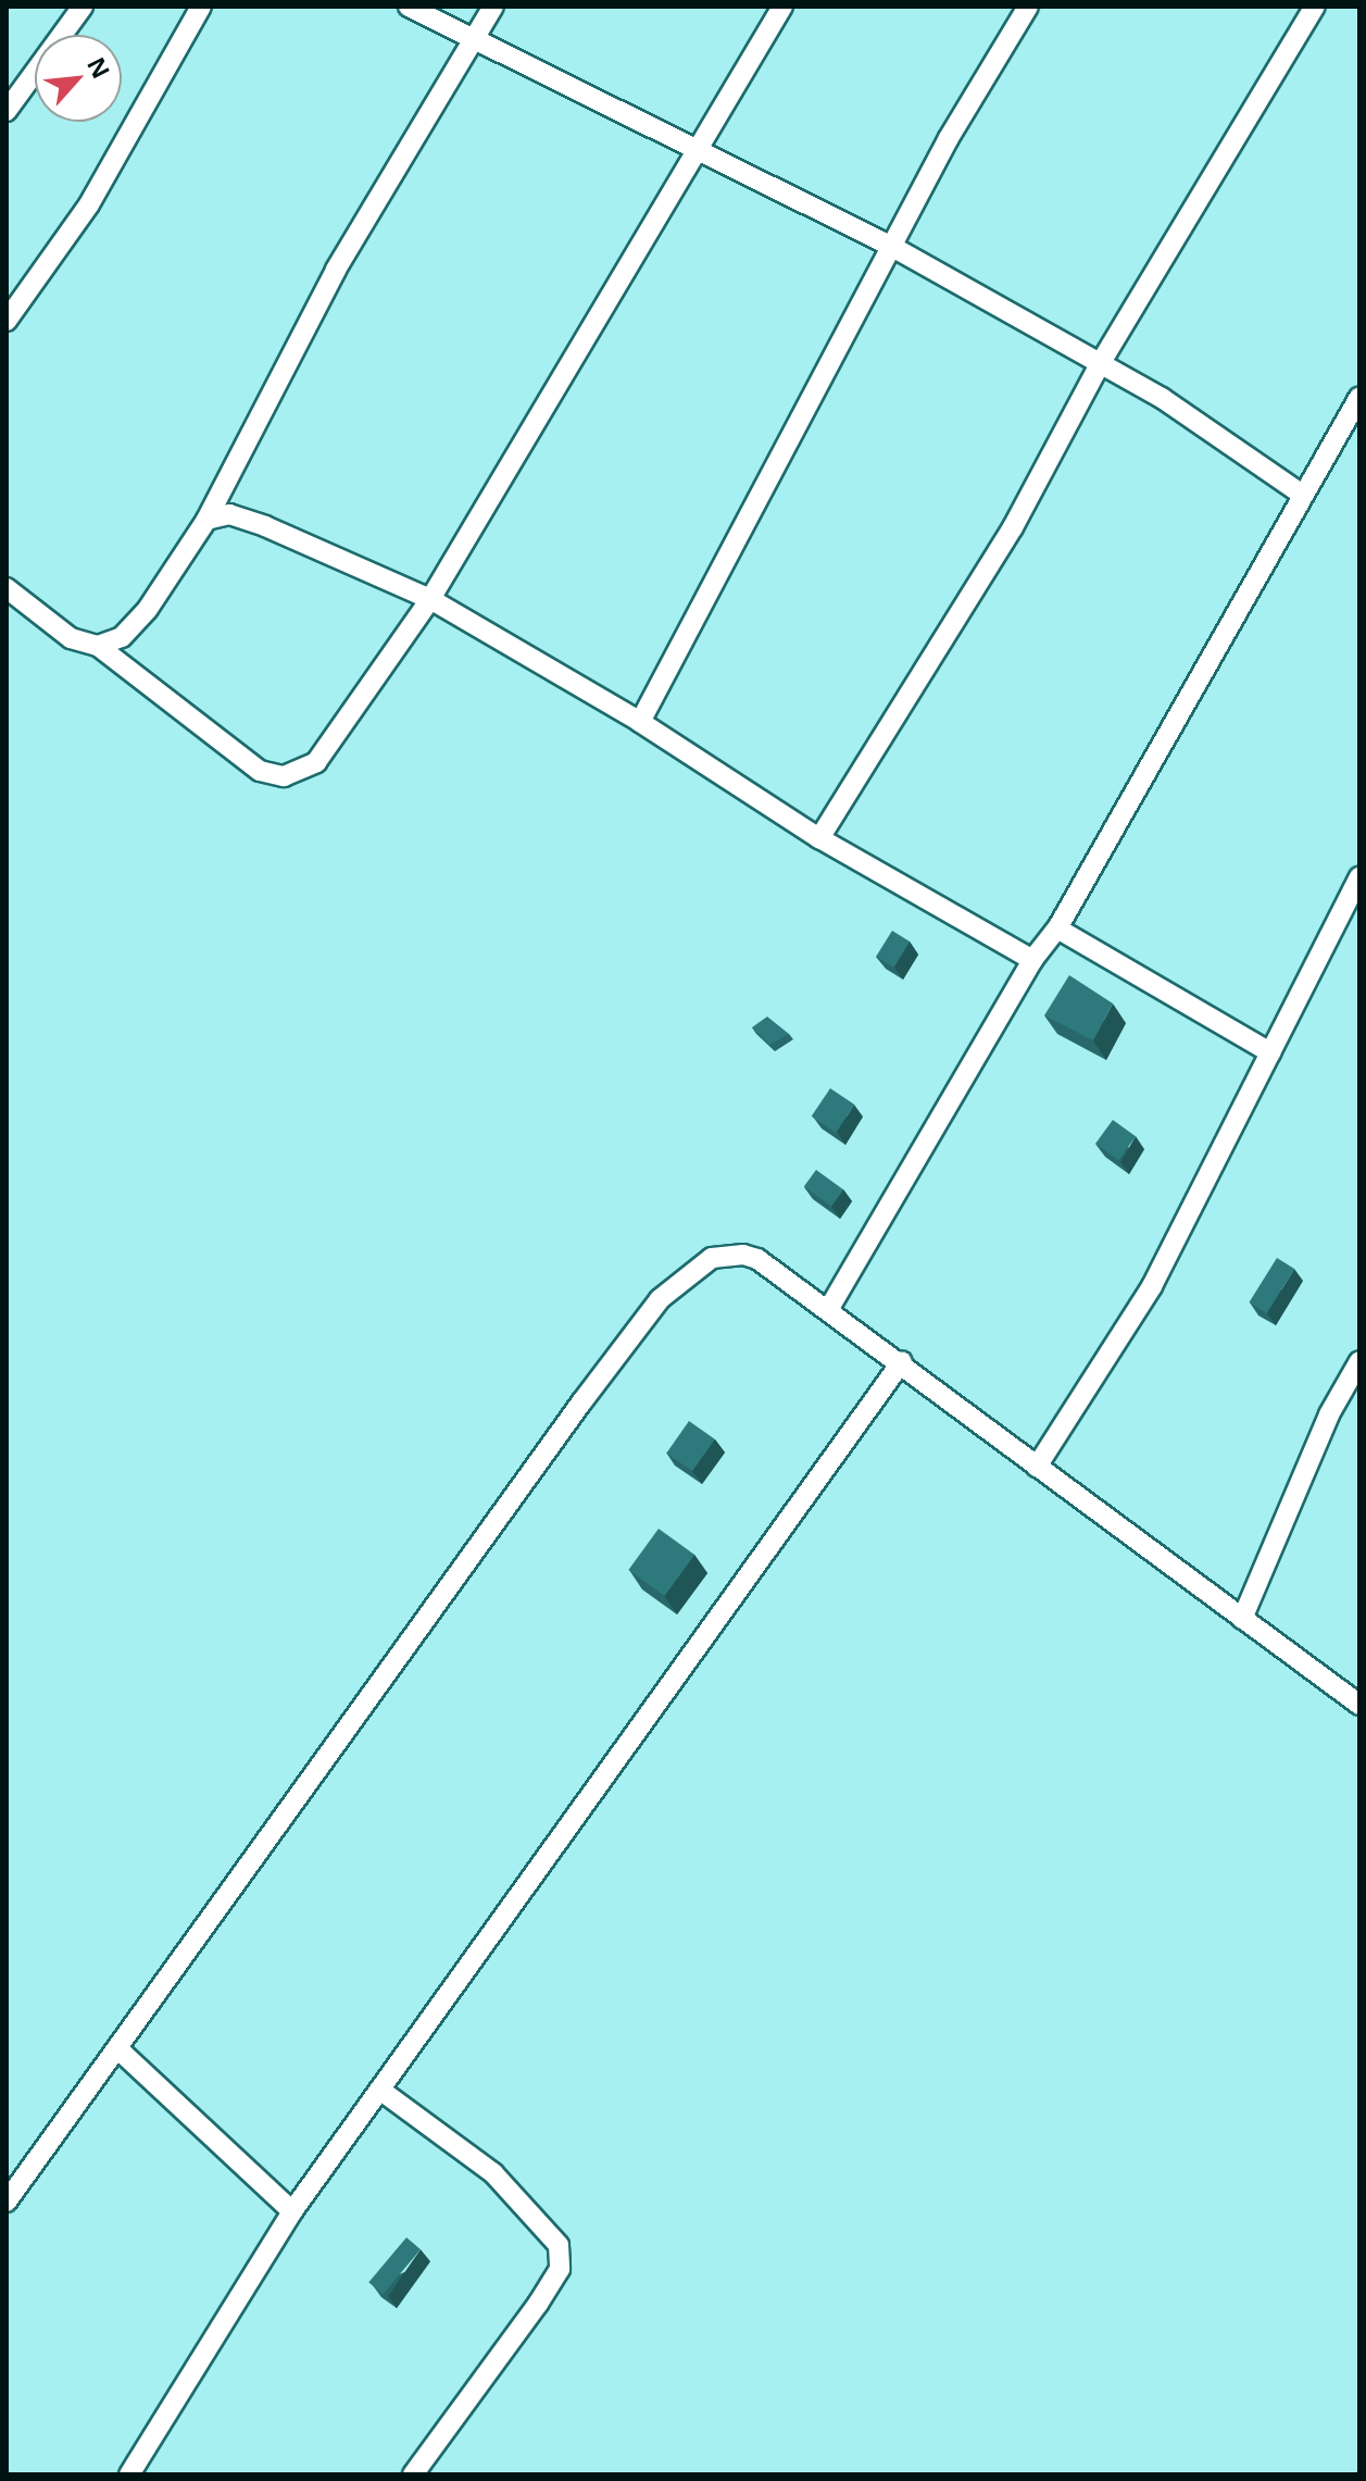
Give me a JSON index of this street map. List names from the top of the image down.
{
  "north": "top right"
}
